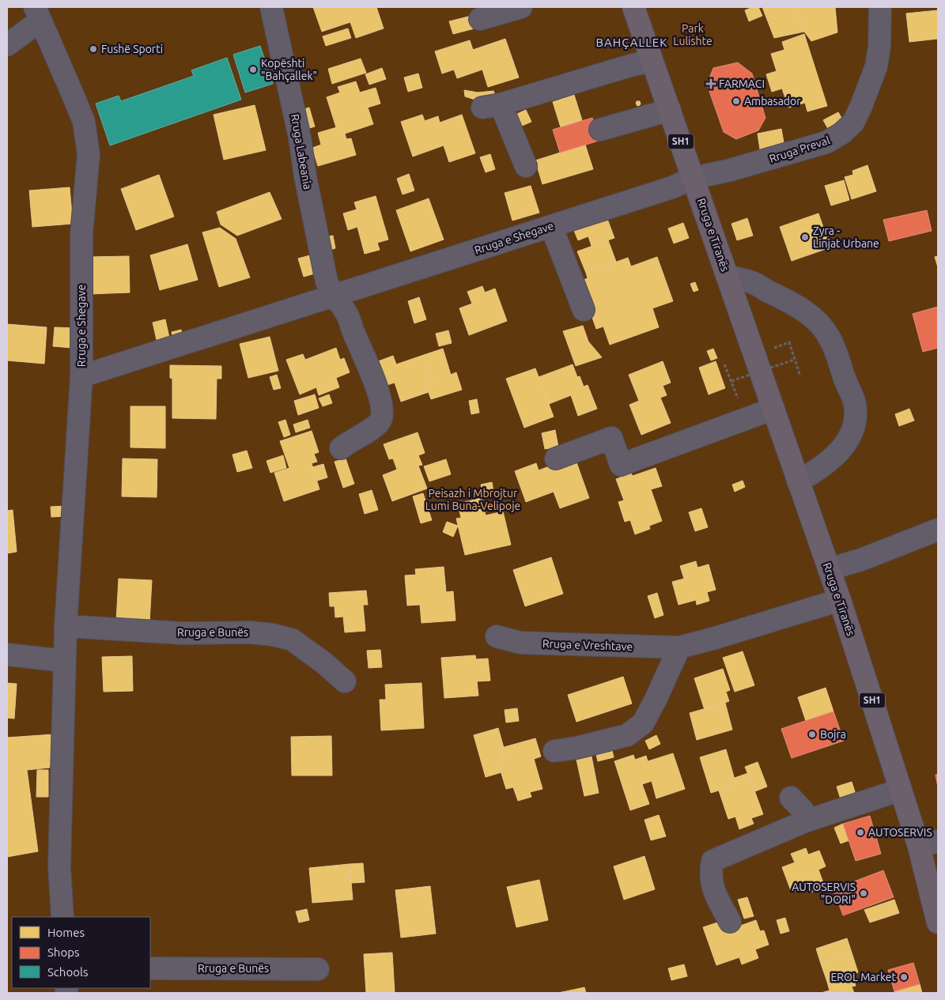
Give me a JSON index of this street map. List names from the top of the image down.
{
  "streets": {
    "main road": ["SH1", "Rruga e Tiranës"],
    "street": [
      "Rruga Preval",
      "Rruga Labeania",
      "Rruga e Shegave",
      "Rruga e Bunës",
      "Rruga e Vreshtave"
    ]
  },
  "crossings": [
    ["Rruga Preval", "Rruga e Tiranës"],
    ["Rruga Preval", "Rruga e Shegave"],
    ["Rruga Labeania", "Rruga e Shegave"],
    ["Rruga e Tiranës", "Rruga e Shegave"],
    ["Rruga e Tiranës", "Rruga e Vreshtave"]
  ],
  "districts": ["BAHÇALLEK"],
  "parks": ["Park Lulishte", "Peisazh i Mbrojtur Lumi Buna-Velipoje"],
  "places": {
    "other": [
      "Fushë Sporti",
      "Kopështi \"Bahçallek\"",
      "Ambasador",
      "Zyra - Linjat Urbane",
      "Bojra",
      "AUTOSERVIS",
      "AUTOSERVIS \"DORI\"",
      "EROL Market"
    ],
    "health": ["FARMACI"]
  },
  "legend": ["Homes", "Shops", "Schools"]
}
